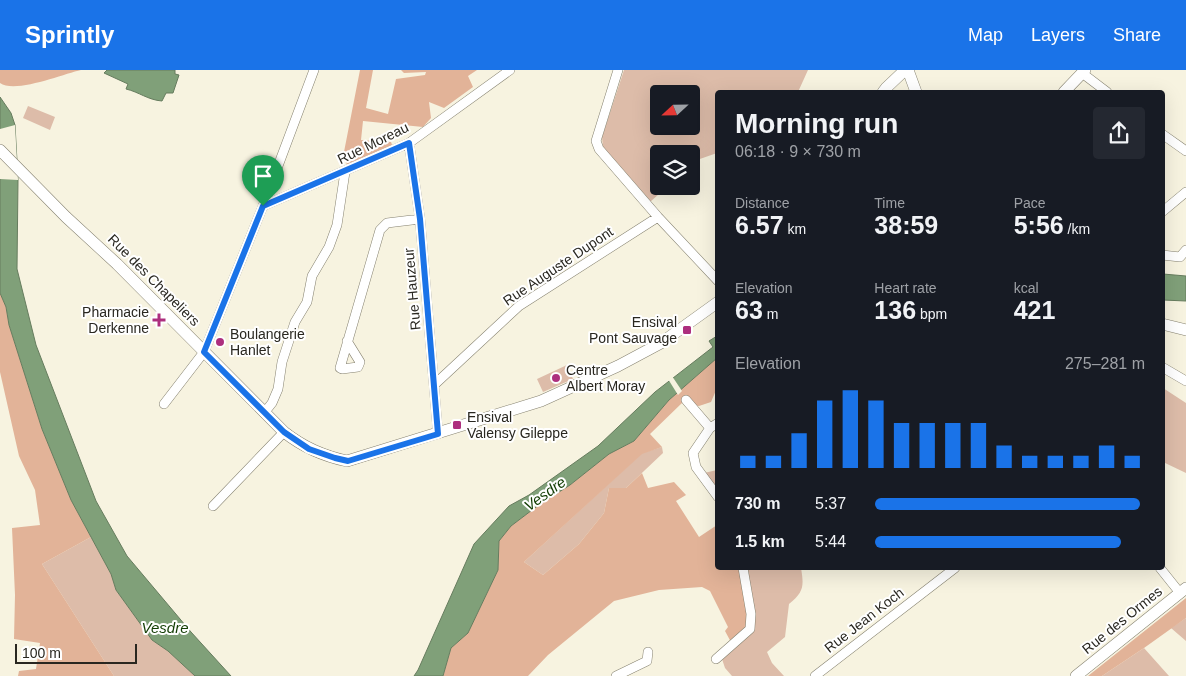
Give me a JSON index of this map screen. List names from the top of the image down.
{
  "streets": {
    "street": [
      "Rue Moreau",
      "Rue Auguste Dupont",
      "Rue des Chapeliers",
      "Rue Hauzeur",
      "Rue Jean Koch",
      "Rue des Ormes"
    ]
  },
  "crossings": [
    ["Rue Moreau", "Rue Hauzeur"],
    ["Rue Auguste Dupont", "Rue Hauzeur"],
    ["Rue des Chapeliers", "Rue Hauzeur"]
  ],
  "water": ["Vesdre"],
  "places": {
    "health": ["Pharmacie Derkenne"],
    "transit": ["Ensival Pont Sauvage", "Ensival Valensy Gileppe"],
    "other": ["Boulangerie Hanlet", "Centre Albert Moray"]
  },
  "scale_bar": "100 m",
  "north": "left",
  "page": {
    "header": "Sprintly",
    "nav": ["Map", "Layers", "Share"],
    "heading": ["Morning run", "06:18 · 9 × 730 m"],
    "stats": [
      ["Distance", "6.57 km"],
      ["Time", "38:59"],
      ["Pace", "5:56 /km"],
      ["Elevation", "63 m"],
      ["Heart rate", "136 bpm"],
      ["kcal", "421"]
    ],
    "chart": ["Elevation", "275–281 m"],
    "list": [
      {
        "name": "730 m",
        "note": "5:37"
      },
      {
        "name": "1.5 km",
        "note": "5:44"
      }
    ],
    "scale": "100 m"
  }
}
